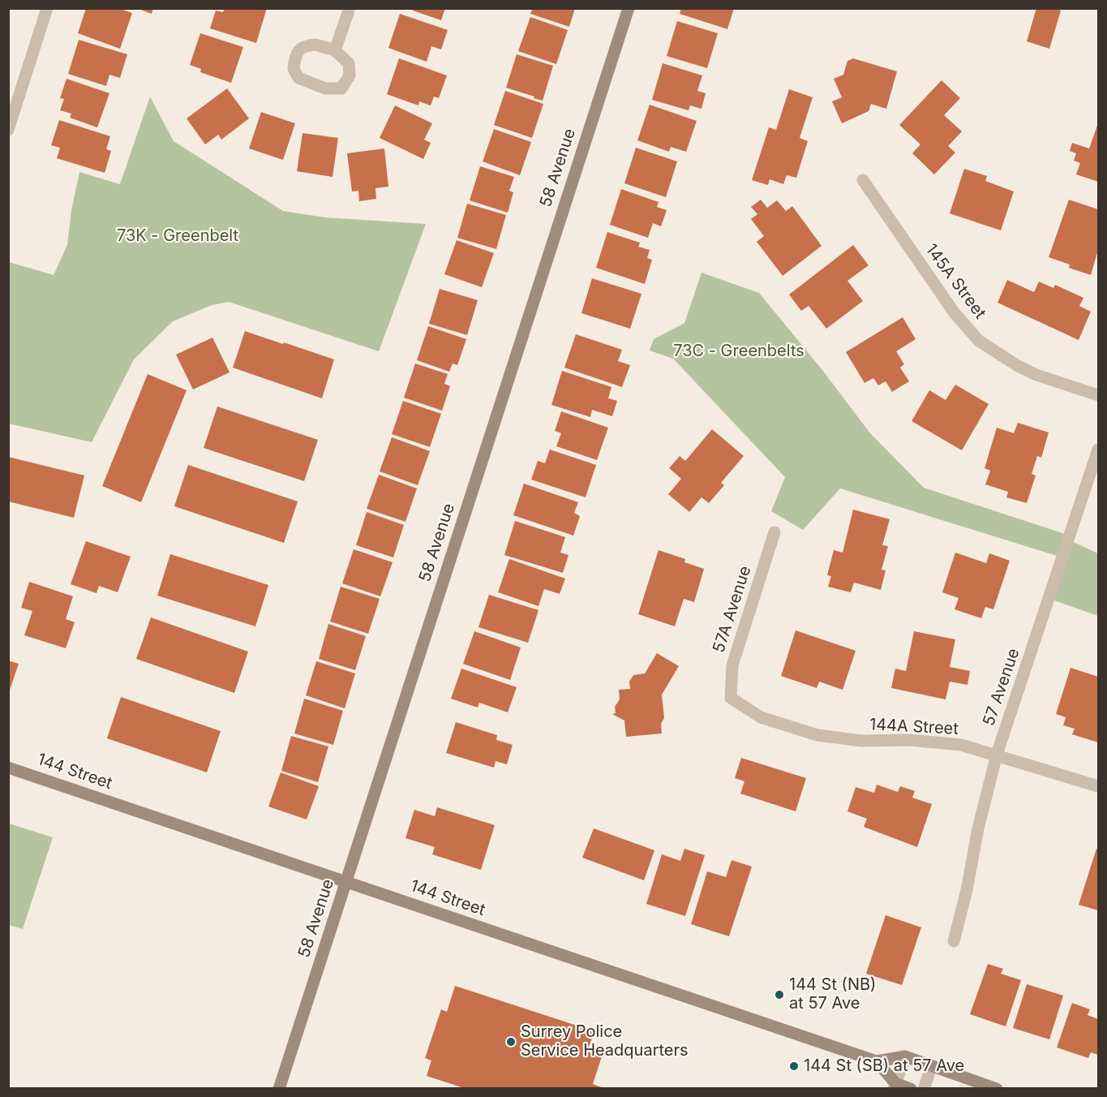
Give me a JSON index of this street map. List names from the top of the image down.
{
  "streets": {
    "street": [
      "58 Avenue",
      "145A Street",
      "57A Avenue",
      "57 Avenue",
      "144A Street",
      "144 Street"
    ]
  },
  "crossings": [
    ["58 Avenue", "144 Street"],
    ["57A Avenue", "144A Street"],
    ["57 Avenue", "144A Street"]
  ],
  "parks": ["73K - Greenbelt", "73C - Greenbelts"],
  "places": ["144 St (NB) at 57 Ave", "Surrey Police Service Headquarters", "144 St (SB) at 57 Ave"]
}
